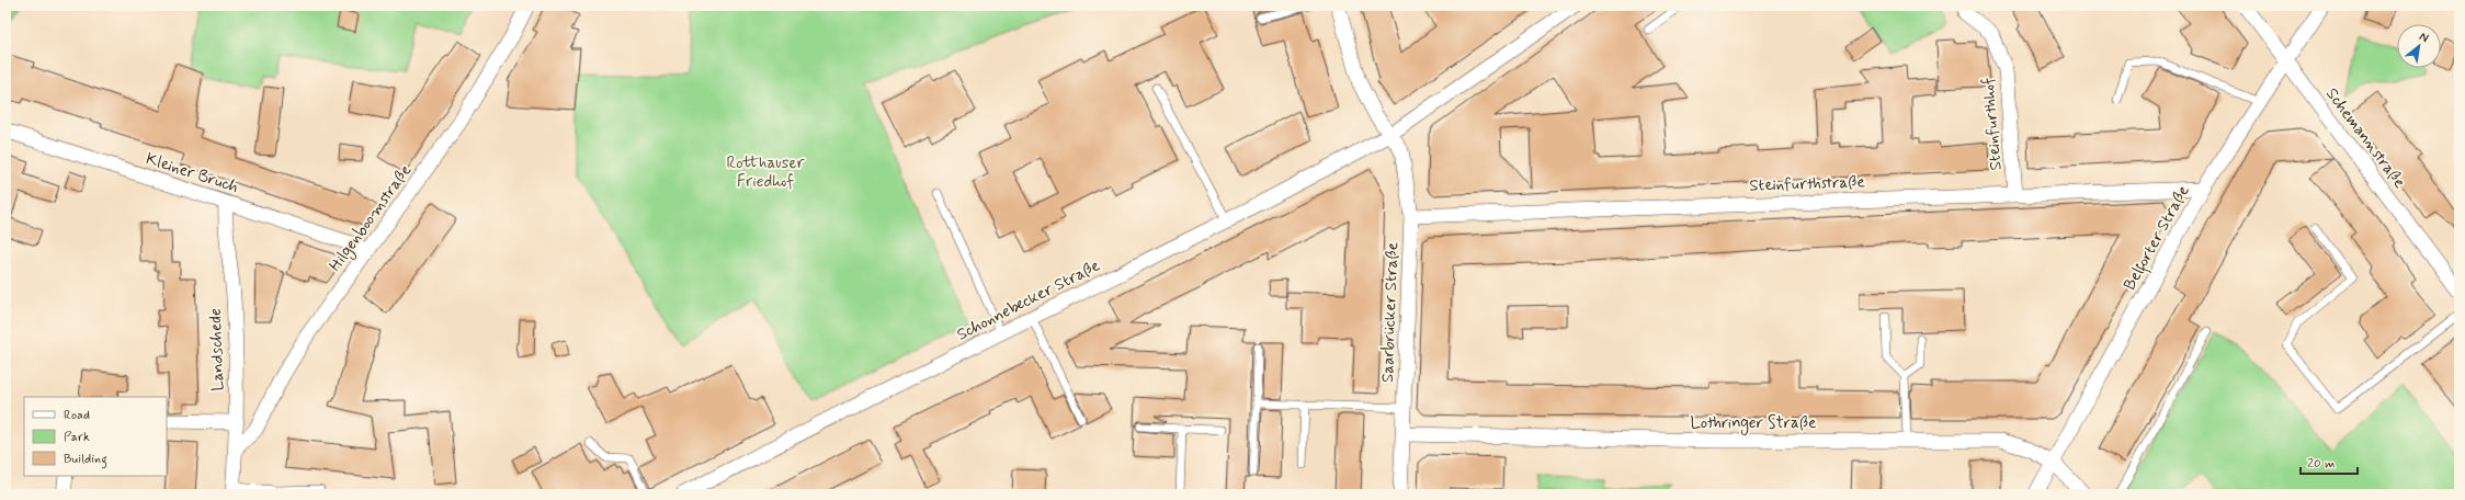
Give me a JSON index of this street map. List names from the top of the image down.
{
  "streets": {
    "street": [
      "Steinfurthhof",
      "Schemannstraße",
      "Kleiner Bruch",
      "Steinfurthstraße",
      "Hilgenboomstraße",
      "Belforter Straße",
      "Schonnebecker Straße",
      "Saarbrücker Straße",
      "Landschede",
      "Lothringer Straße"
    ]
  },
  "crossings": [
    ["Steinfurthhof", "Steinfurthstraße"],
    ["Schemannstraße", "Belforter Straße"],
    ["Kleiner Bruch", "Hilgenboomstraße"],
    ["Kleiner Bruch", "Landschede"],
    ["Steinfurthstraße", "Belforter Straße"],
    ["Steinfurthstraße", "Saarbrücker Straße"],
    ["Hilgenboomstraße", "Landschede"],
    ["Belforter Straße", "Lothringer Straße"],
    ["Schonnebecker Straße", "Saarbrücker Straße"],
    ["Saarbrücker Straße", "Lothringer Straße"]
  ],
  "parks": ["Rotthauser Friedhof"],
  "legend": ["Road", "Park", "Building"],
  "scale_bar": "20 m",
  "north": "top right"
}
